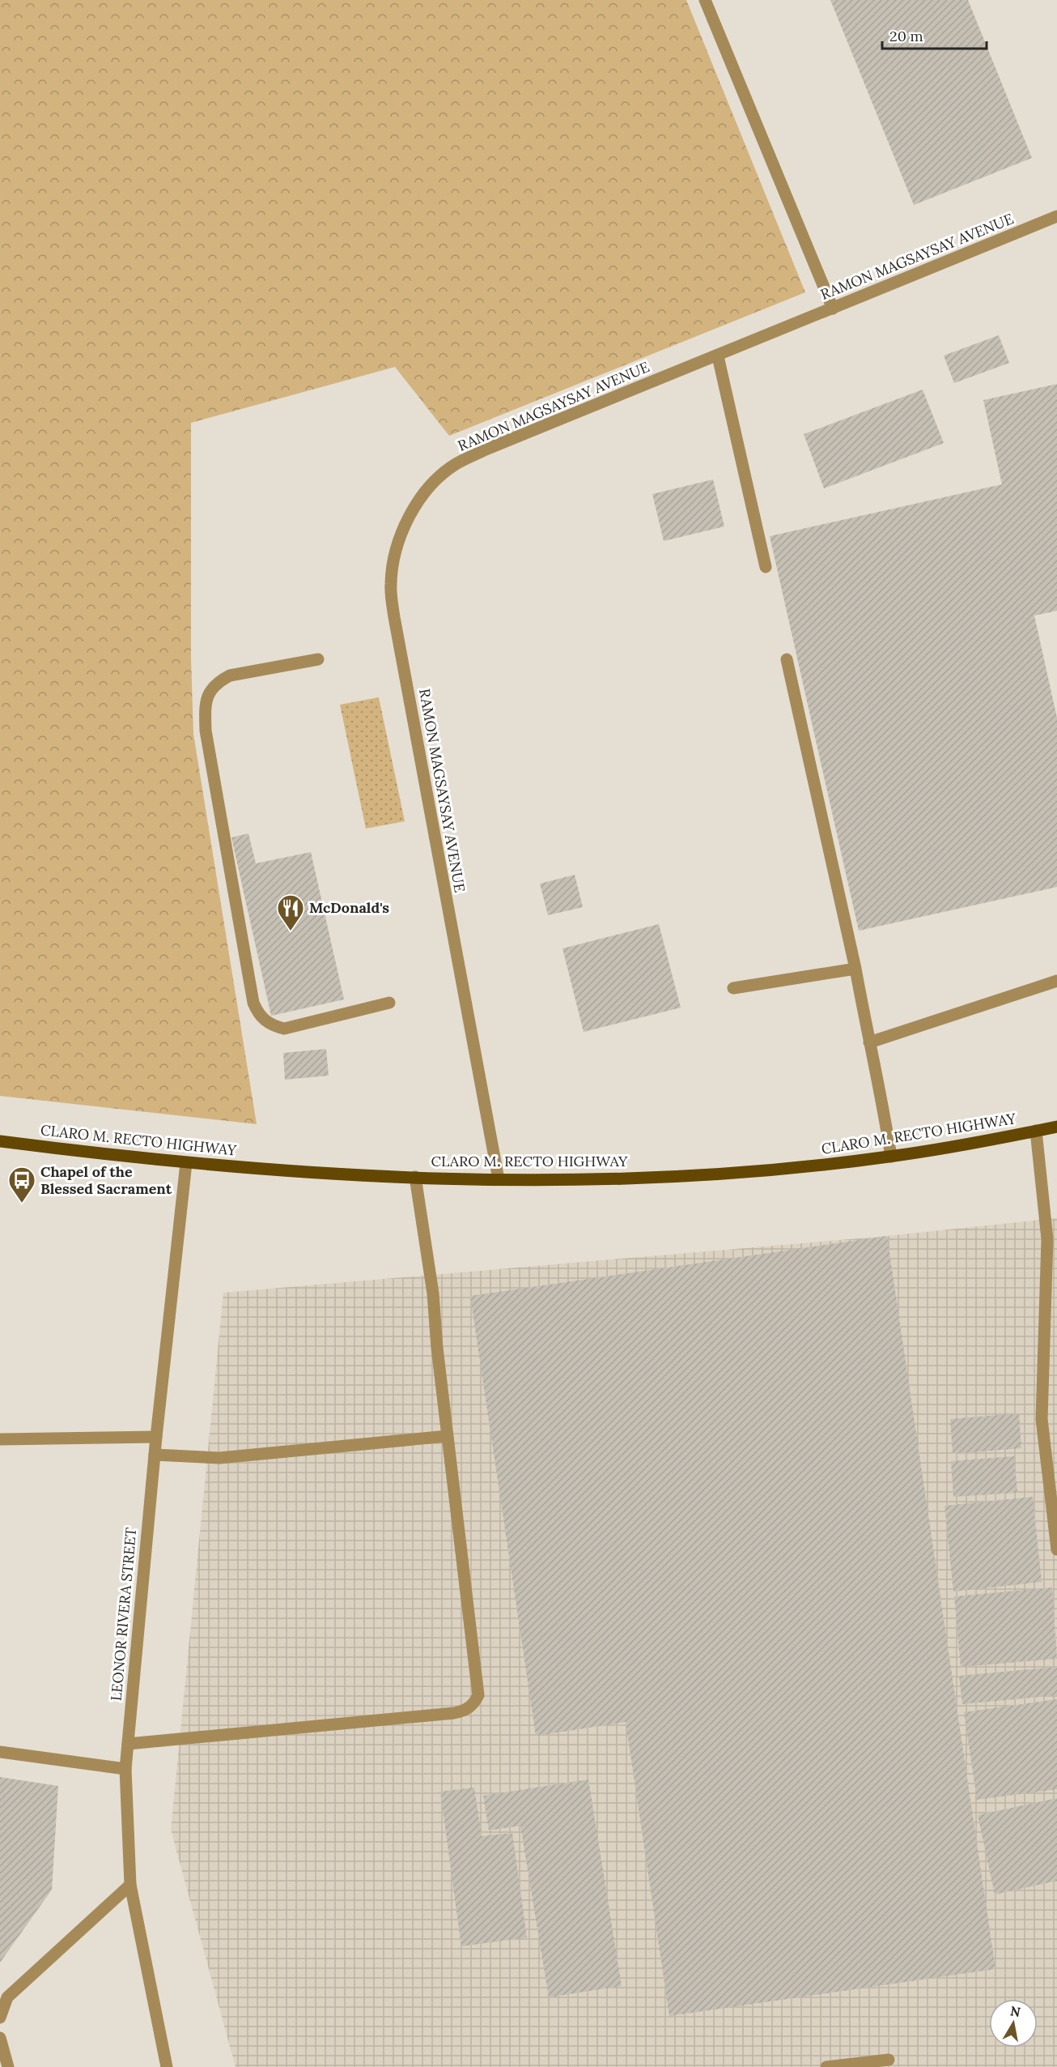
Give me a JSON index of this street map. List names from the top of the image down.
{
  "streets": {
    "main road": ["CLARO M. RECTO HIGHWAY"],
    "street": ["RAMON MAGSAYSAY AVENUE", "LEONOR RIVERA STREET"]
  },
  "crossings": [
    ["RAMON MAGSAYSAY AVENUE", "CLARO M. RECTO HIGHWAY"],
    ["CLARO M. RECTO HIGHWAY", "LEONOR RIVERA STREET"]
  ],
  "places": {
    "restaurant": ["McDonald's"],
    "bus stop": ["Chapel of the Blessed Sacrament"]
  },
  "scale_bar": "20 m",
  "north": "top"
}
